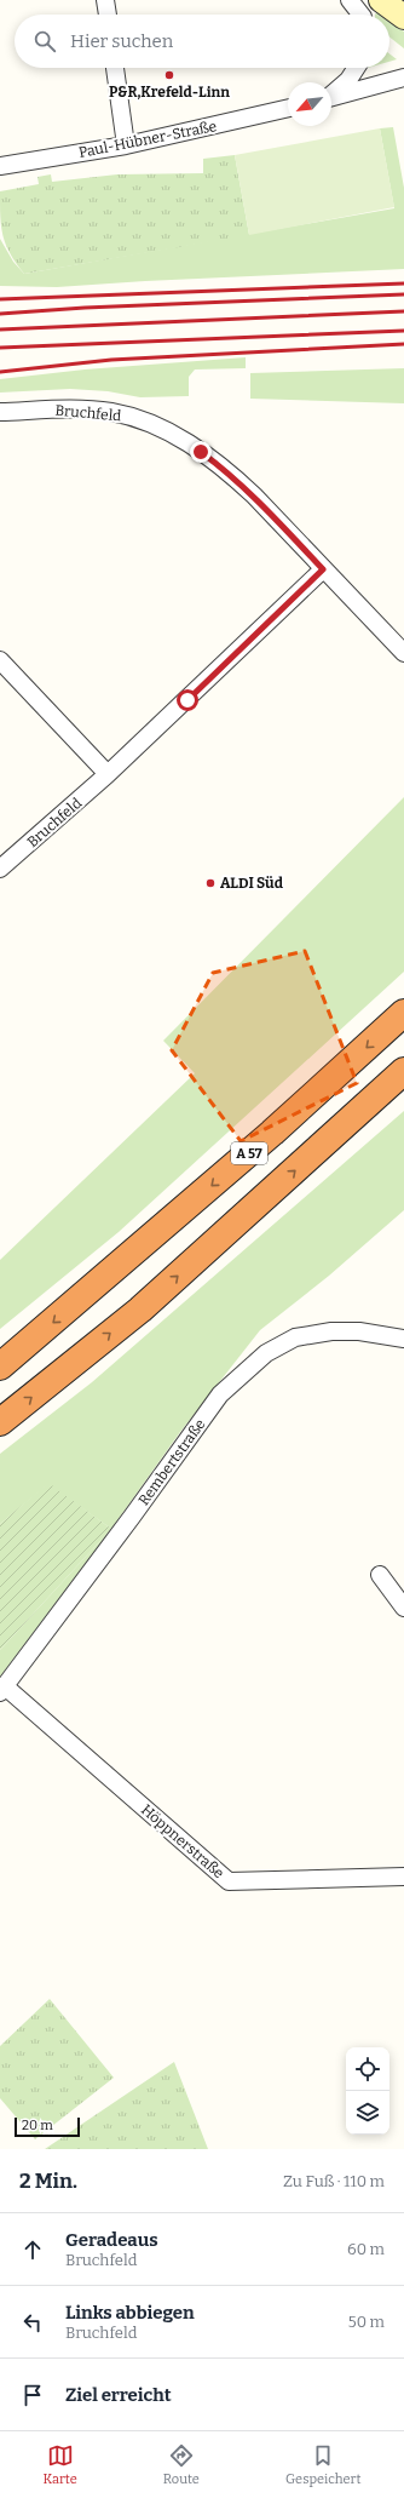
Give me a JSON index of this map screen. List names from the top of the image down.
{
  "streets": {
    "highway": ["A 57"],
    "street": [
      "Paul-Hübner-Straße",
      "Bruchfeld",
      "Rembertstraße",
      "Höppnerstraße"
    ]
  },
  "crossings": [
    ["Rembertstraße", "Höppnerstraße"]
  ],
  "places": ["P&R,Krefeld-Linn", "ALDI Süd"],
  "scale_bar": "20 m",
  "north": "bottom left",
  "page": {
    "search": "Hier suchen",
    "scale": "20 m",
    "heading": ["2 Min.", "Zu Fuß · 110 m"],
    "list": [
      ["Geradeaus", "Bruchfeld", "60 m"],
      ["Links abbiegen", "Bruchfeld", "50 m"],
      "Ziel erreicht"
    ],
    "nav": ["Karte", "Route", "Gespeichert"]
  }
}
